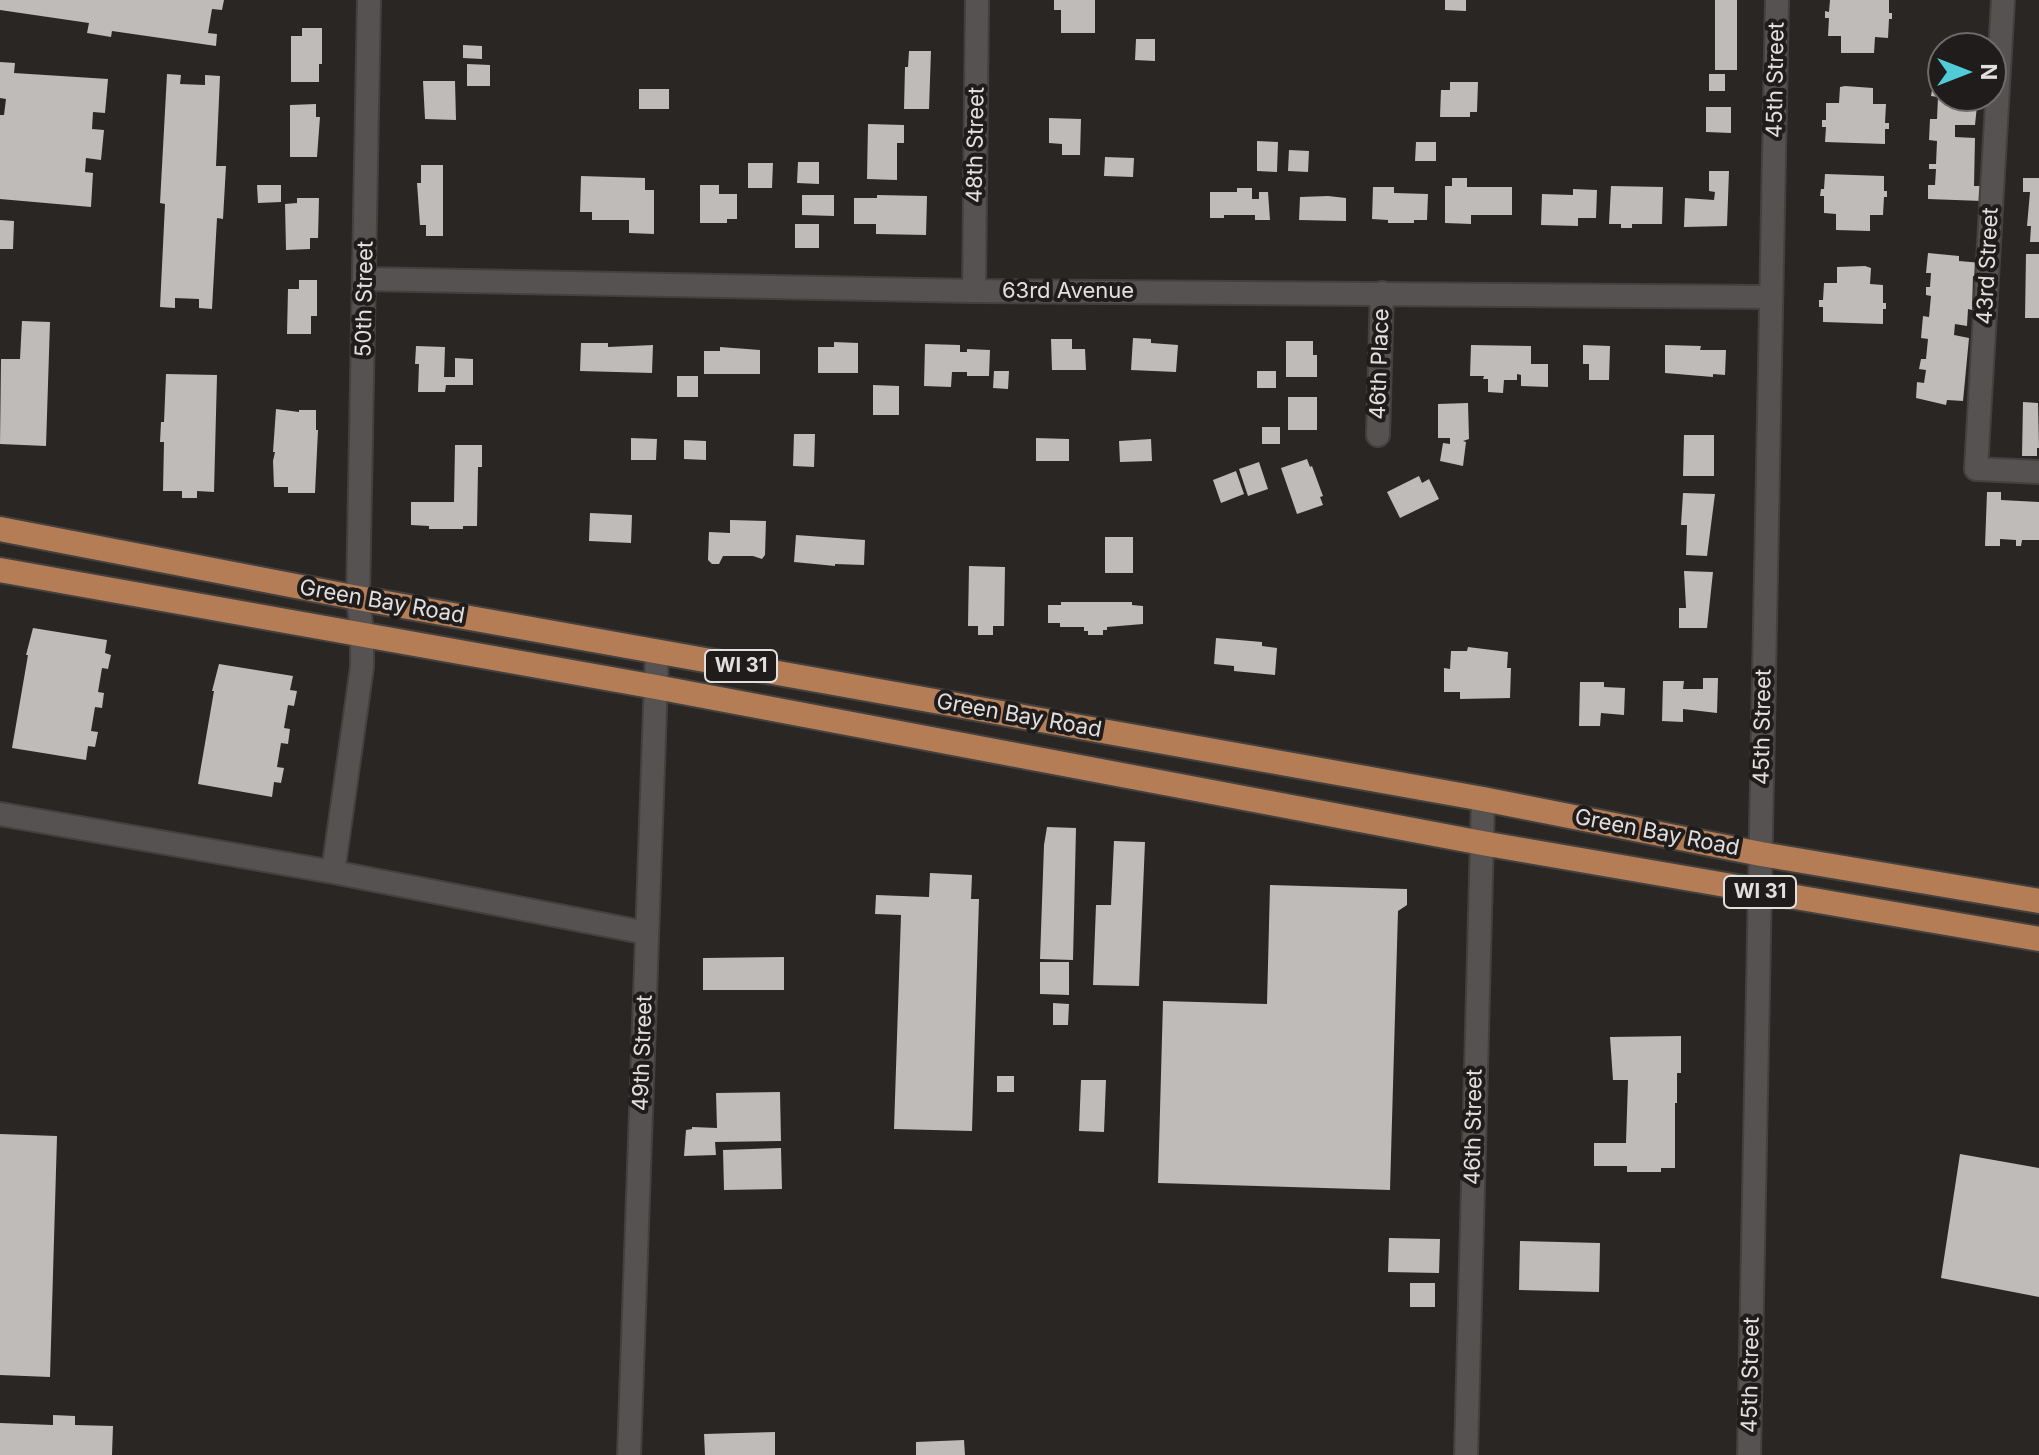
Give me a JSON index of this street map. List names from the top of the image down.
{
  "streets": {
    "main road": ["Green Bay Road", "WI 31"],
    "street": [
      "45th Street",
      "48th Street",
      "43rd Street",
      "63rd Avenue",
      "50th Street",
      "46th Place",
      "49th Street",
      "46th Street"
    ]
  },
  "crossings": [
    ["45th Street", "63rd Avenue"],
    ["45th Street", "Green Bay Road"],
    ["48th Street", "63rd Avenue"],
    ["63rd Avenue", "50th Street"],
    ["63rd Avenue", "46th Place"],
    ["50th Street", "Green Bay Road"],
    ["Green Bay Road", "49th Street"],
    ["Green Bay Road", "46th Street"]
  ],
  "north": "right"
}
